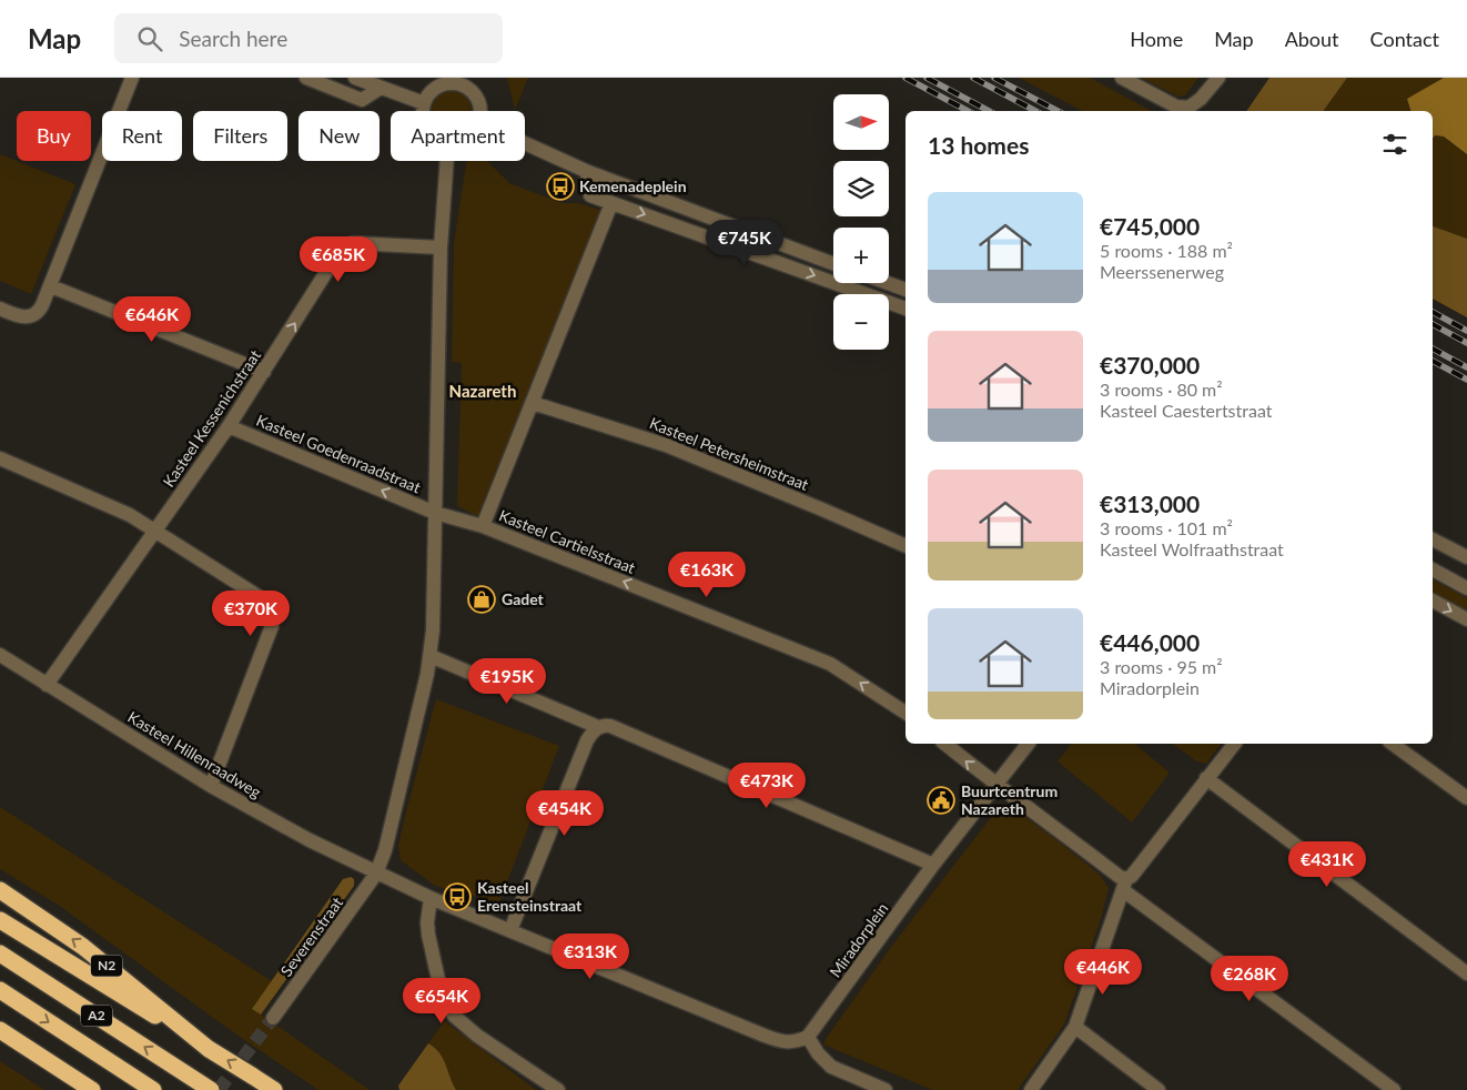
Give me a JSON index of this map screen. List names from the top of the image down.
{
  "streets": {
    "highway": ["N2", "A2"],
    "street": [
      "Kasteel Kessenichstraat",
      "Kasteel Goedenraadstraat",
      "Kasteel Petersheimstraat",
      "Kasteel Cartielsstraat",
      "Kasteel Hillenraadweg",
      "Severenstraat",
      "Miradorplein"
    ]
  },
  "crossings": [
    ["Kasteel Kessenichstraat", "Kasteel Goedenraadstraat"],
    ["Kasteel Kessenichstraat", "Kasteel Hillenraadweg"],
    ["Kasteel Hillenraadweg", "Severenstraat"],
    ["Kasteel Hillenraadweg", "Miradorplein"]
  ],
  "one_way": ["Kasteel Goedenraadstraat", "Kasteel Cartielsstraat"],
  "districts": ["Nazareth"],
  "places": {
    "bus stop": ["Kemenadeplein", "Kasteel Erensteinstraat"],
    "shop": ["Gadet"],
    "public building": ["Buurtcentrum Nazareth"]
  },
  "north": "right",
  "page": {
    "header": "Map",
    "search": "Search here",
    "nav": [
      "Home",
      "Map",
      "About",
      "Contact"
    ],
    "map_buttons": ["+", "−"],
    "chip": [
      "Buy",
      "Rent",
      "Filters",
      "New",
      "Apartment"
    ],
    "heading": "13 homes",
    "list": [
      {
        "name": "€745,000",
        "note": "5 rooms · 188 m² · Meerssenerweg"
      },
      {
        "name": "€370,000",
        "note": "3 rooms · 80 m² · Kasteel Caestertstraat"
      },
      {
        "name": "€313,000",
        "note": "3 rooms · 101 m² · Kasteel Wolfraathstraat"
      },
      {
        "name": "€446,000",
        "note": "3 rooms · 95 m² · Miradorplein"
      }
    ],
    "price": [
      "€745K",
      "€685K",
      "€646K",
      "€163K",
      "€370K",
      "€195K",
      "€473K",
      "€454K",
      "€431K",
      "€313K",
      "€446K",
      "€268K",
      "€654K"
    ]
  }
}
